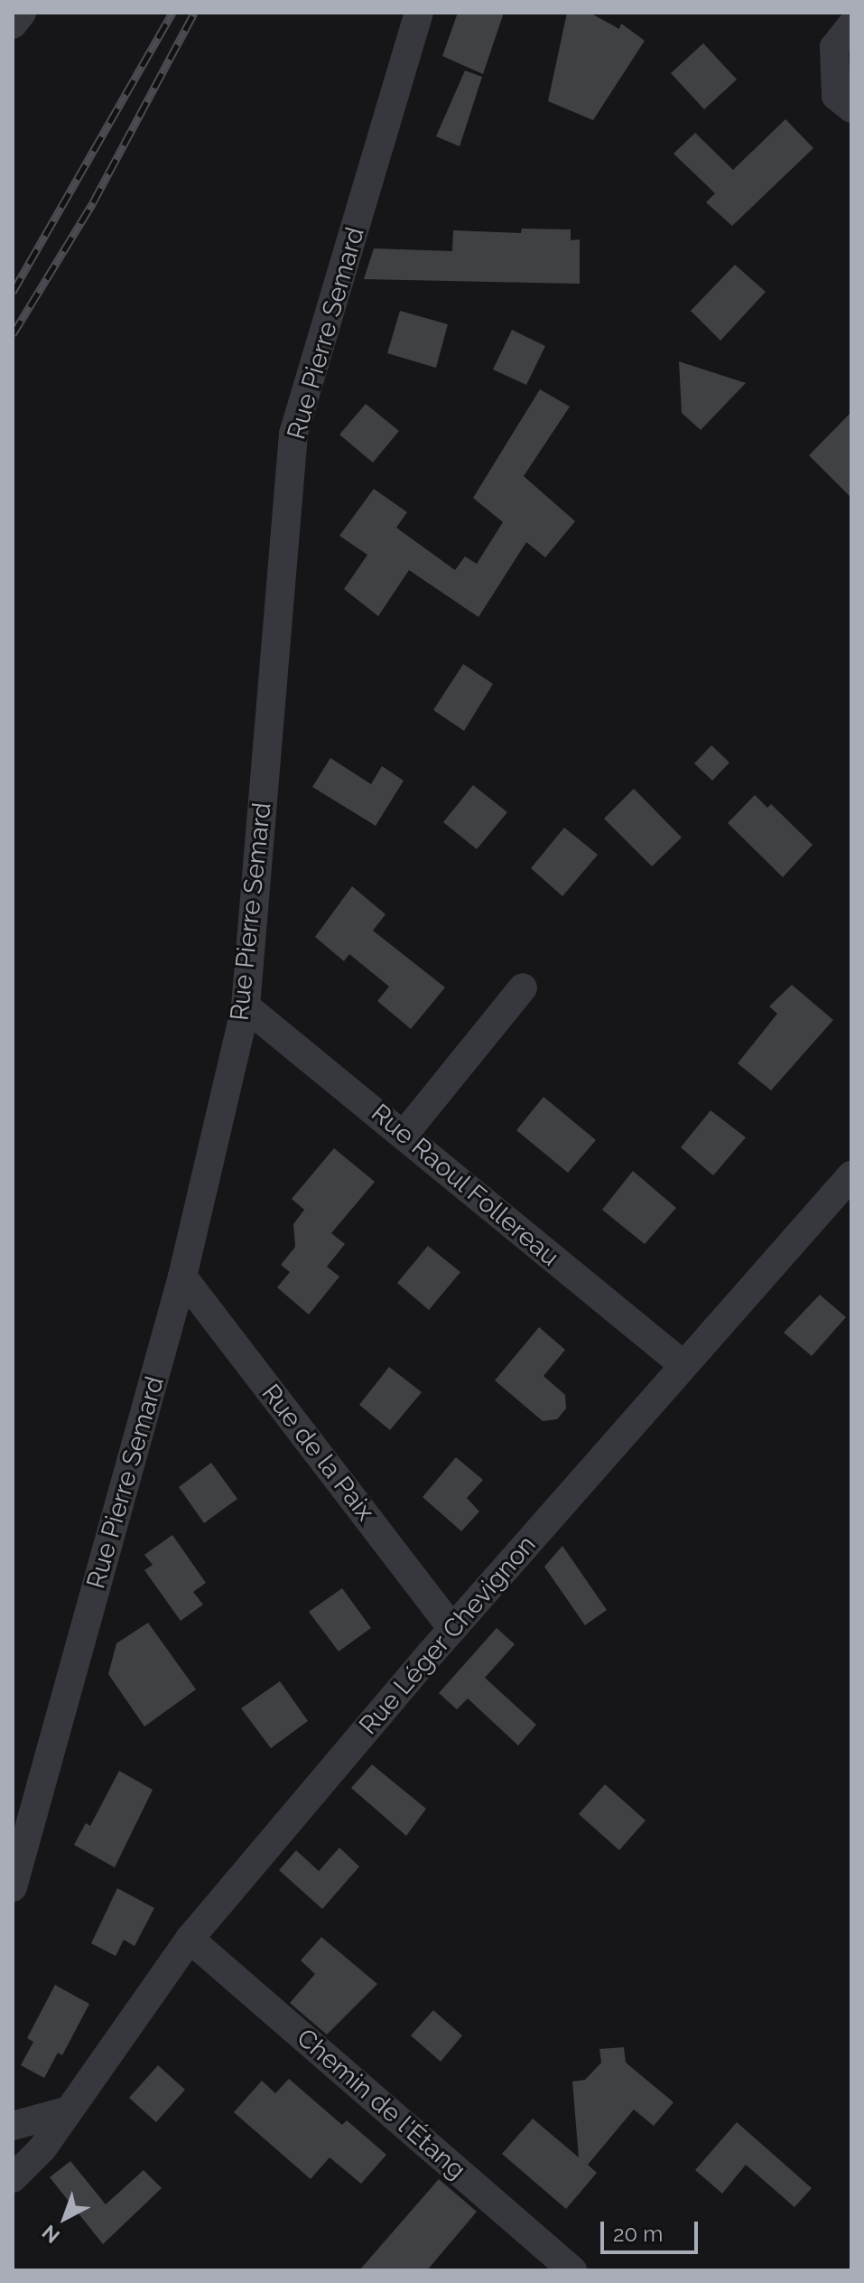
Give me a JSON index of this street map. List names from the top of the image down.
{
  "streets": {
    "street": [
      "Rue Pierre Semard",
      "Rue Raoul Follereau",
      "Rue de la Paix",
      "Rue Léger Chevignon",
      "Chemin de l'Étang"
    ]
  },
  "crossings": [
    ["Rue Pierre Semard", "Rue Raoul Follereau"],
    ["Rue Pierre Semard", "Rue de la Paix"],
    ["Rue Raoul Follereau", "Rue Léger Chevignon"],
    ["Rue de la Paix", "Rue Léger Chevignon"],
    ["Rue Léger Chevignon", "Chemin de l'Étang"]
  ],
  "scale_bar": "20 m",
  "north": "bottom left"
}
